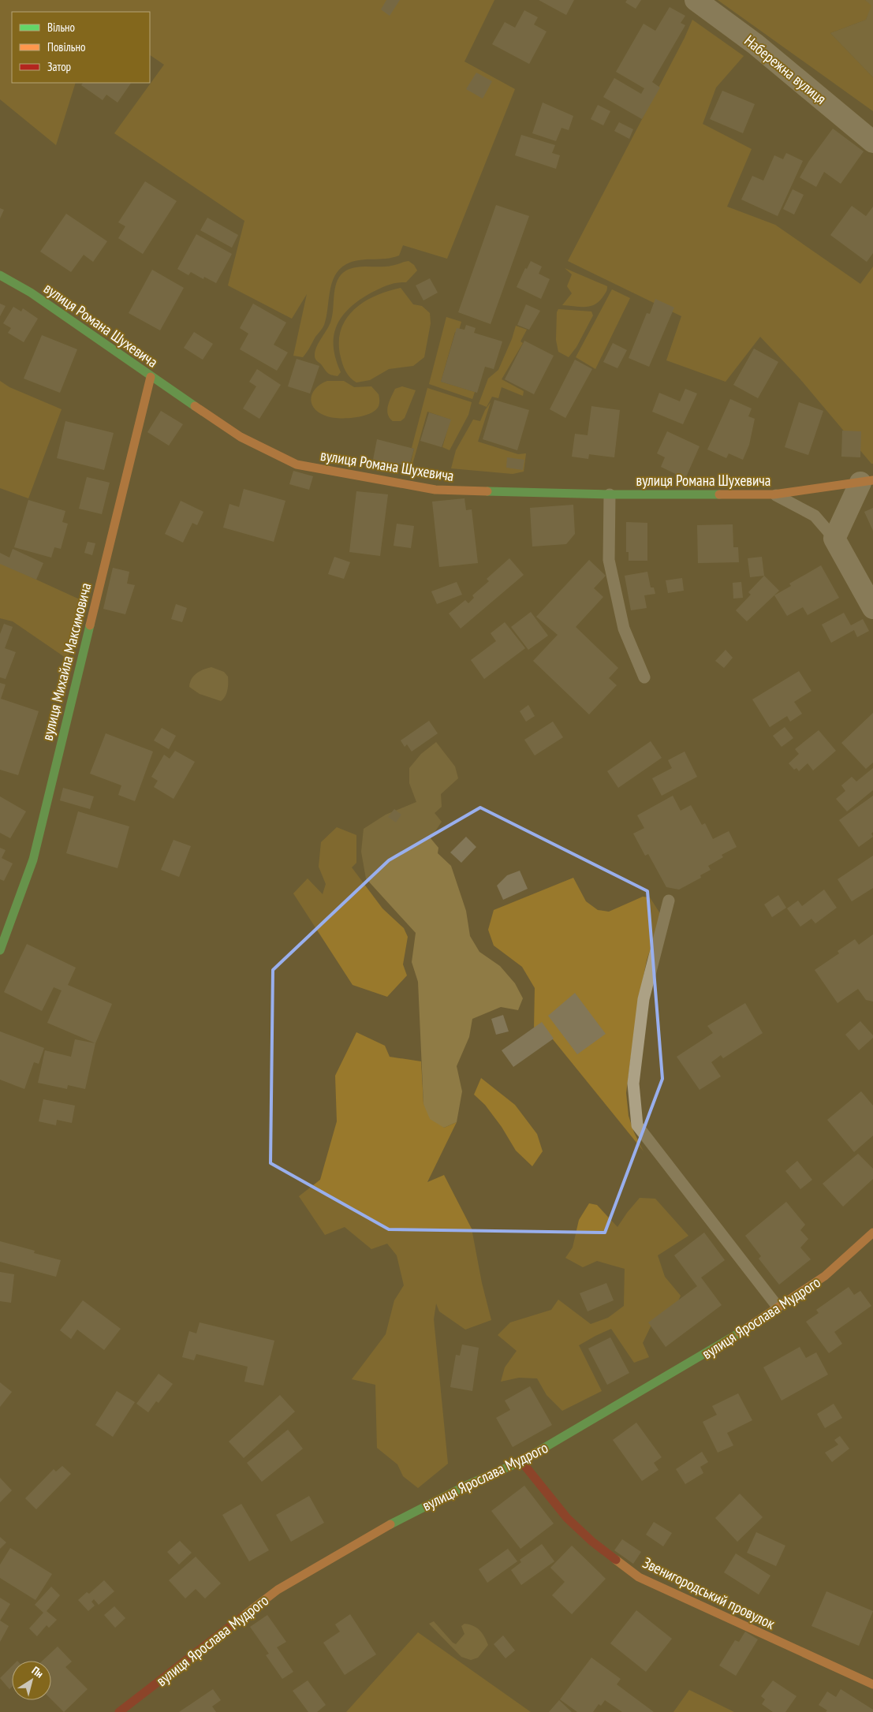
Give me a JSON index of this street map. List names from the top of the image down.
{
  "streets": {
    "street": [
      "Набережна вулиця",
      "вулиця Романа Шухевича",
      "вулиця Михайла Максимовича",
      "вулиця Ярослава Мудрого",
      "Звенигородський провулок"
    ]
  },
  "crossings": [
    ["вулиця Романа Шухевича", "вулиця Михайла Максимовича"],
    ["вулиця Ярослава Мудрого", "Звенигородський провулок"]
  ],
  "legend": ["Вільно", "Повільно", "Затор"],
  "north": "top right"
}
